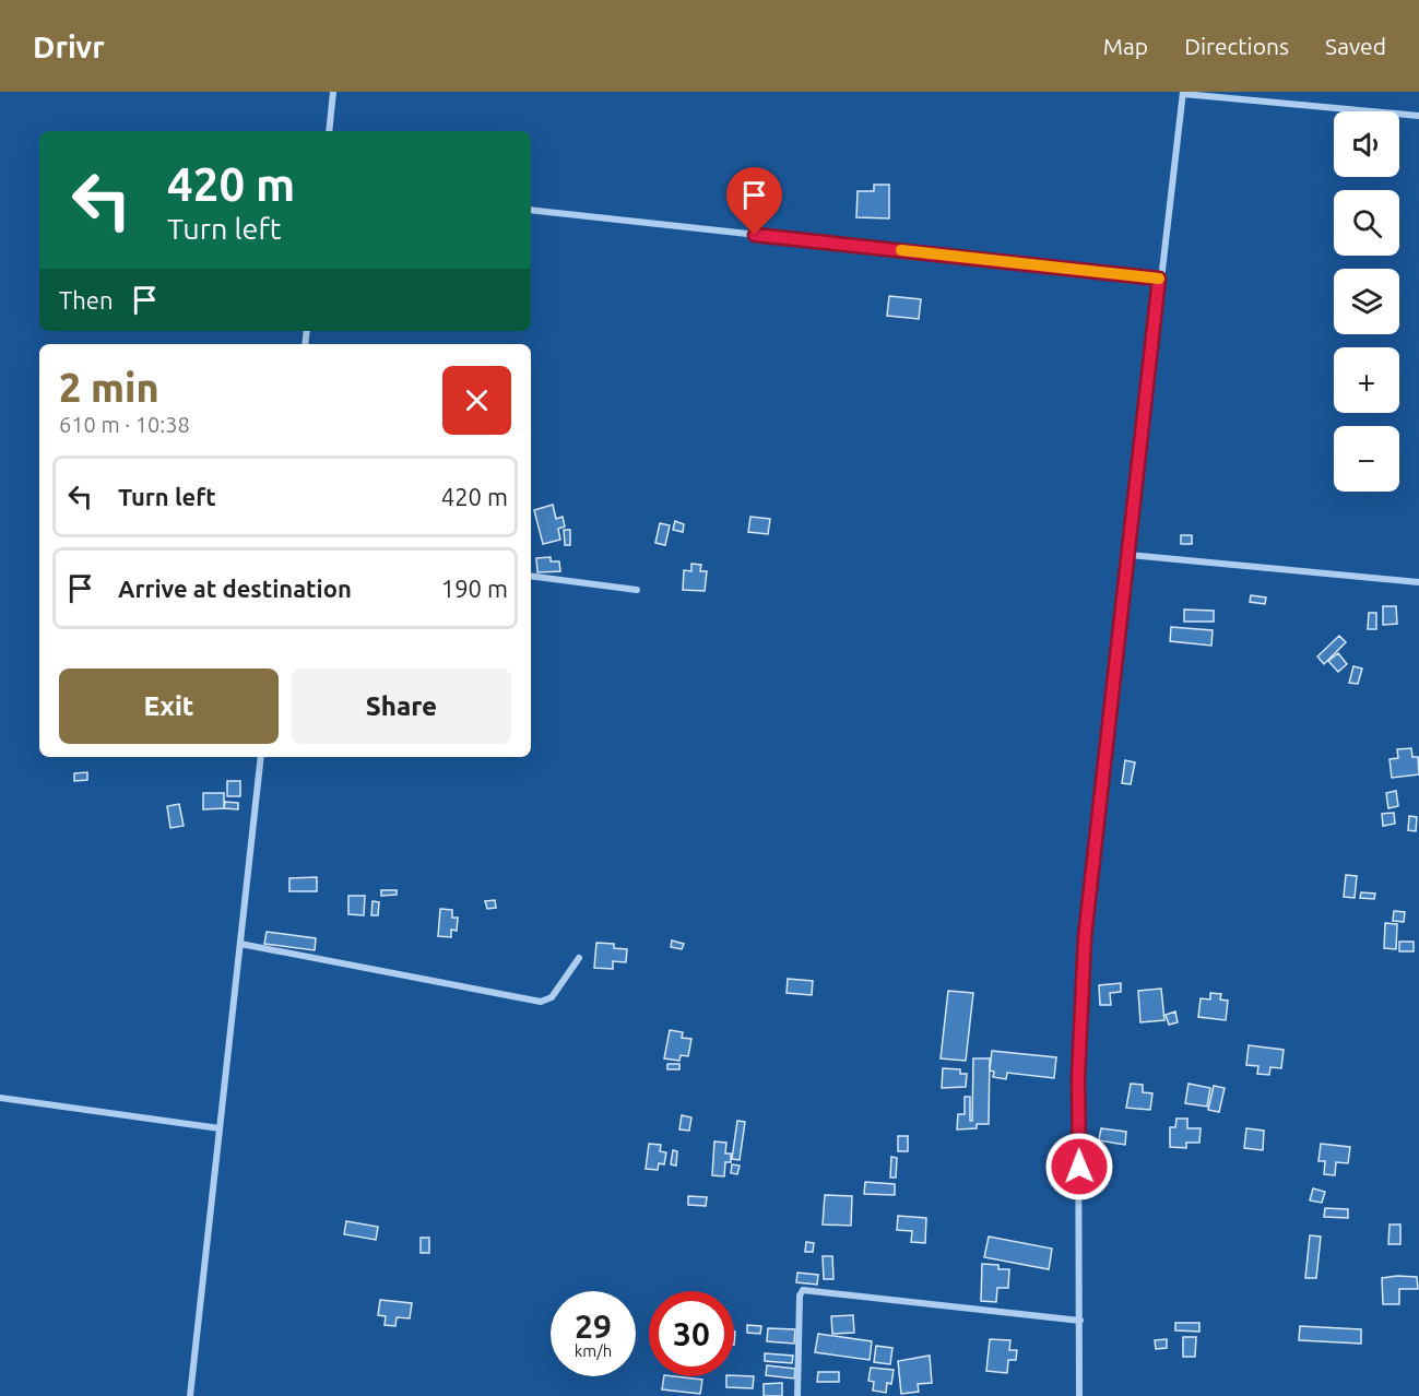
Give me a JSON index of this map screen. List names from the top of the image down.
{
  "page": {
    "header": "Drivr",
    "nav": ["Map", "Directions", "Saved"],
    "map_buttons": ["+", "−"],
    "turn": ["420 m", "Turn left"],
    "then": "Then",
    "heading": ["2 min", "610 m · 10:38"],
    "list": [
      {
        "name": "Turn left",
        "value": "420 m"
      },
      {
        "name": "Arrive at destination",
        "value": "190 m"
      }
    ],
    "buttons": ["Exit", "Share"],
    "speed": "29 km/h",
    "limit": "30"
  }
}
